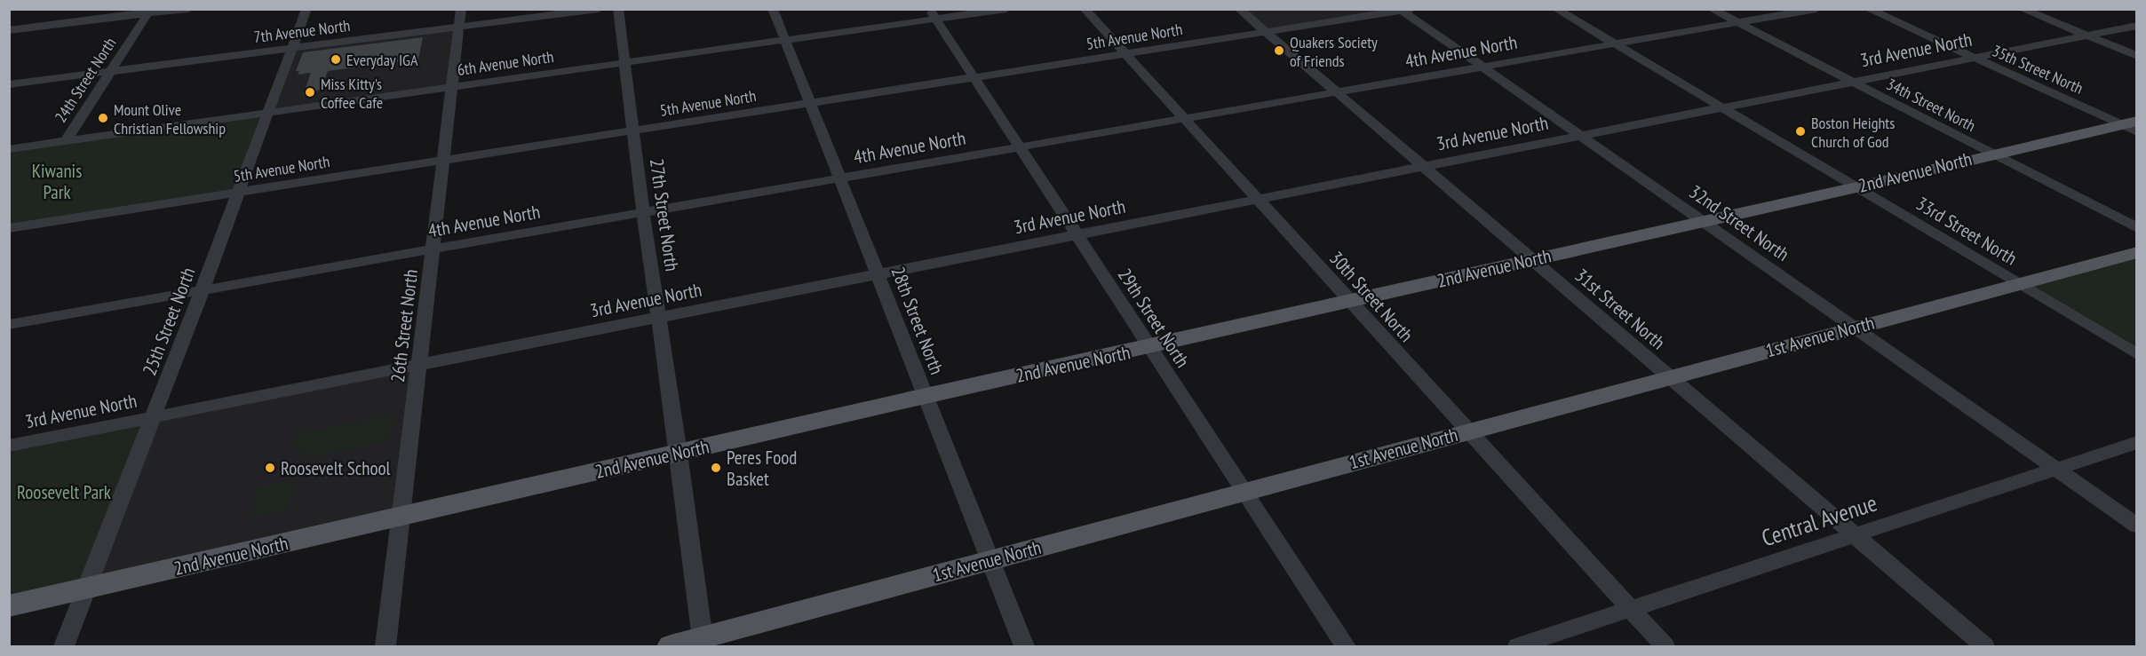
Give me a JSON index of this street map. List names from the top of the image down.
{
  "streets": {
    "main road": ["2nd Avenue North", "1st Avenue North"],
    "street": [
      "7th Avenue North",
      "5th Avenue North",
      "3rd Avenue North",
      "4th Avenue North",
      "6th Avenue North",
      "35th Street North",
      "24th Street North",
      "34th Street North",
      "27th Street North",
      "32nd Street North",
      "33rd Street North",
      "30th Street North",
      "31st Street North",
      "29th Street North",
      "28th Street North",
      "25th Street North",
      "26th Street North",
      "Central Avenue"
    ]
  },
  "crossings": [
    ["7th Avenue North", "24th Street North"],
    ["7th Avenue North", "25th Street North"],
    ["7th Avenue North", "26th Street North"],
    ["5th Avenue North", "27th Street North"],
    ["5th Avenue North", "32nd Street North"],
    ["5th Avenue North", "30th Street North"],
    ["5th Avenue North", "31st Street North"],
    ["5th Avenue North", "29th Street North"],
    ["5th Avenue North", "28th Street North"],
    ["5th Avenue North", "25th Street North"],
    ["5th Avenue North", "26th Street North"],
    ["3rd Avenue North", "35th Street North"],
    ["3rd Avenue North", "34th Street North"],
    ["3rd Avenue North", "27th Street North"],
    ["3rd Avenue North", "32nd Street North"],
    ["3rd Avenue North", "33rd Street North"],
    ["3rd Avenue North", "30th Street North"],
    ["3rd Avenue North", "31st Street North"],
    ["3rd Avenue North", "29th Street North"],
    ["3rd Avenue North", "28th Street North"],
    ["3rd Avenue North", "25th Street North"],
    ["3rd Avenue North", "26th Street North"],
    ["4th Avenue North", "34th Street North"],
    ["4th Avenue North", "27th Street North"],
    ["4th Avenue North", "32nd Street North"],
    ["4th Avenue North", "33rd Street North"],
    ["4th Avenue North", "30th Street North"],
    ["4th Avenue North", "31st Street North"],
    ["4th Avenue North", "29th Street North"],
    ["4th Avenue North", "28th Street North"],
    ["4th Avenue North", "25th Street North"],
    ["4th Avenue North", "26th Street North"],
    ["6th Avenue North", "24th Street North"],
    ["6th Avenue North", "27th Street North"],
    ["6th Avenue North", "29th Street North"],
    ["6th Avenue North", "28th Street North"],
    ["6th Avenue North", "25th Street North"],
    ["6th Avenue North", "26th Street North"],
    ["35th Street North", "2nd Avenue North"],
    ["34th Street North", "2nd Avenue North"],
    ["2nd Avenue North", "27th Street North"],
    ["2nd Avenue North", "32nd Street North"],
    ["2nd Avenue North", "33rd Street North"],
    ["2nd Avenue North", "30th Street North"],
    ["2nd Avenue North", "31st Street North"],
    ["2nd Avenue North", "29th Street North"],
    ["2nd Avenue North", "28th Street North"],
    ["2nd Avenue North", "25th Street North"],
    ["2nd Avenue North", "26th Street North"],
    ["27th Street North", "1st Avenue North"],
    ["32nd Street North", "1st Avenue North"],
    ["32nd Street North", "Central Avenue"],
    ["33rd Street North", "1st Avenue North"],
    ["30th Street North", "1st Avenue North"],
    ["30th Street North", "Central Avenue"],
    ["31st Street North", "1st Avenue North"],
    ["31st Street North", "Central Avenue"],
    ["29th Street North", "1st Avenue North"],
    ["28th Street North", "1st Avenue North"]
  ],
  "parks": ["Kiwanis Park", "Roosevelt Park"],
  "places": [
    "Quakers Society of Friends",
    "Everyday IGA",
    "Miss Kitty's Coffee Cafe",
    "Mount Olive Christian Fellowship",
    "Boston Heights Church of God",
    "Roosevelt School",
    "Peres Food Basket"
  ]
}
